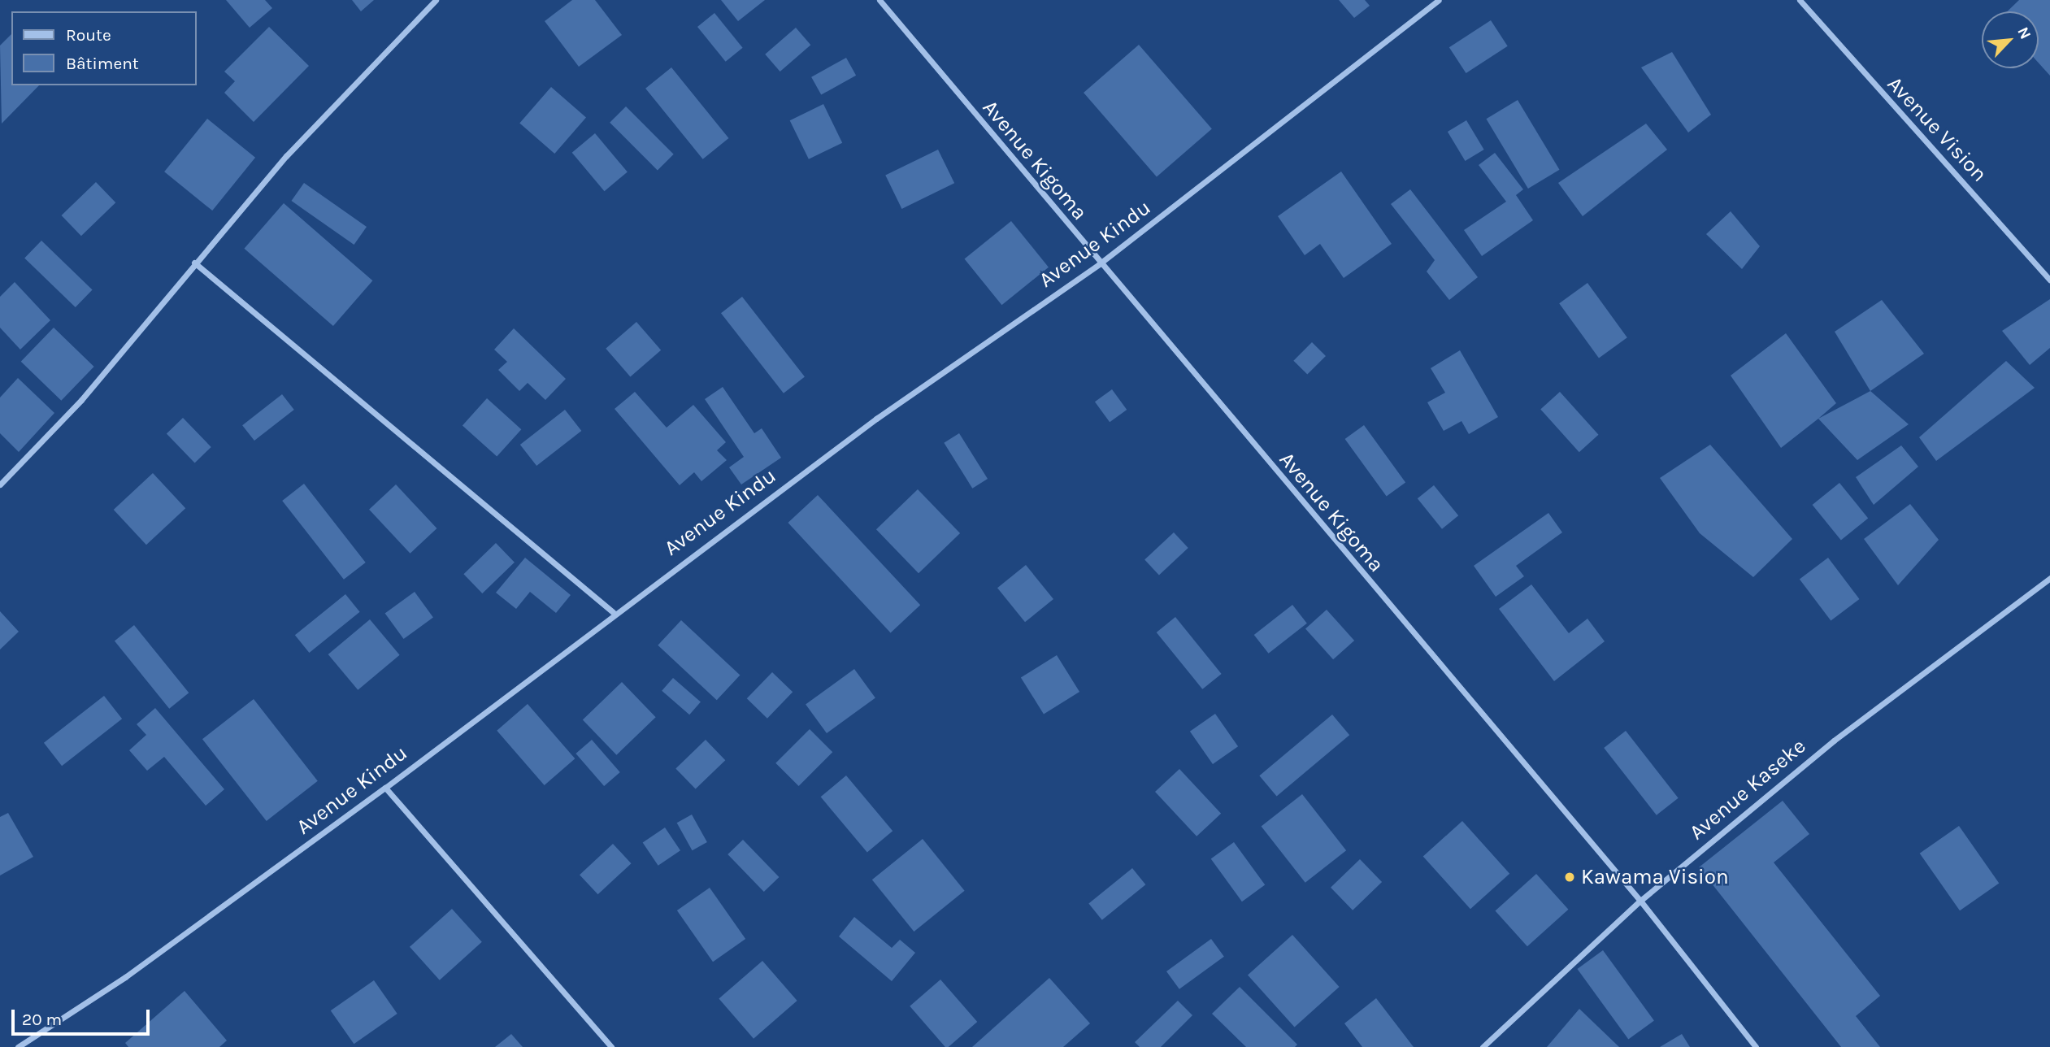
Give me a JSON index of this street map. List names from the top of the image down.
{
  "streets": {
    "street": [
      "Avenue Vision",
      "Avenue Kigoma",
      "Avenue Kindu",
      "Avenue Kaseke"
    ]
  },
  "crossings": [
    ["Avenue Kigoma", "Avenue Kindu"],
    ["Avenue Kigoma", "Avenue Kaseke"]
  ],
  "places": ["Kawama Vision"],
  "legend": ["Route", "Bâtiment"],
  "scale_bar": "20 m",
  "north": "top right"
}
